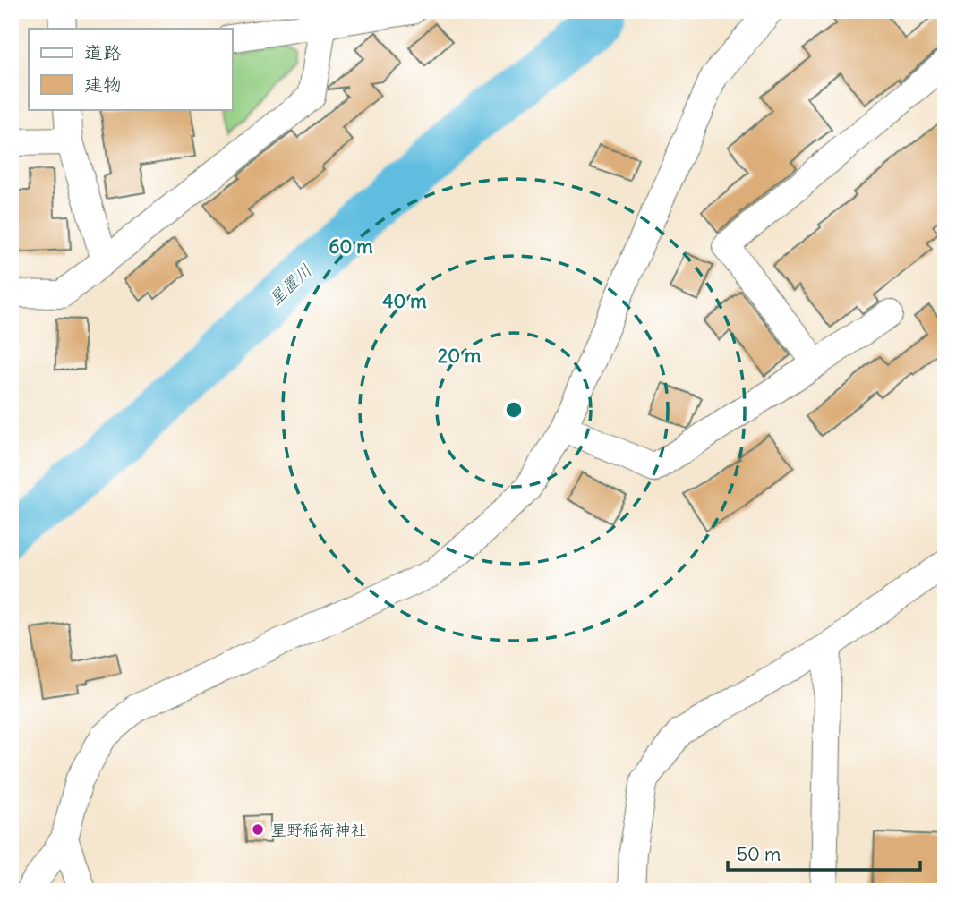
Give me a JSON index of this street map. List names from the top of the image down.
{
  "water": ["星置川"],
  "places": ["星野稲荷神社"],
  "legend": ["道路", "建物"],
  "scale_bar": "50 m",
  "rings": ["60 m", "40 m", "20 m"]
}
